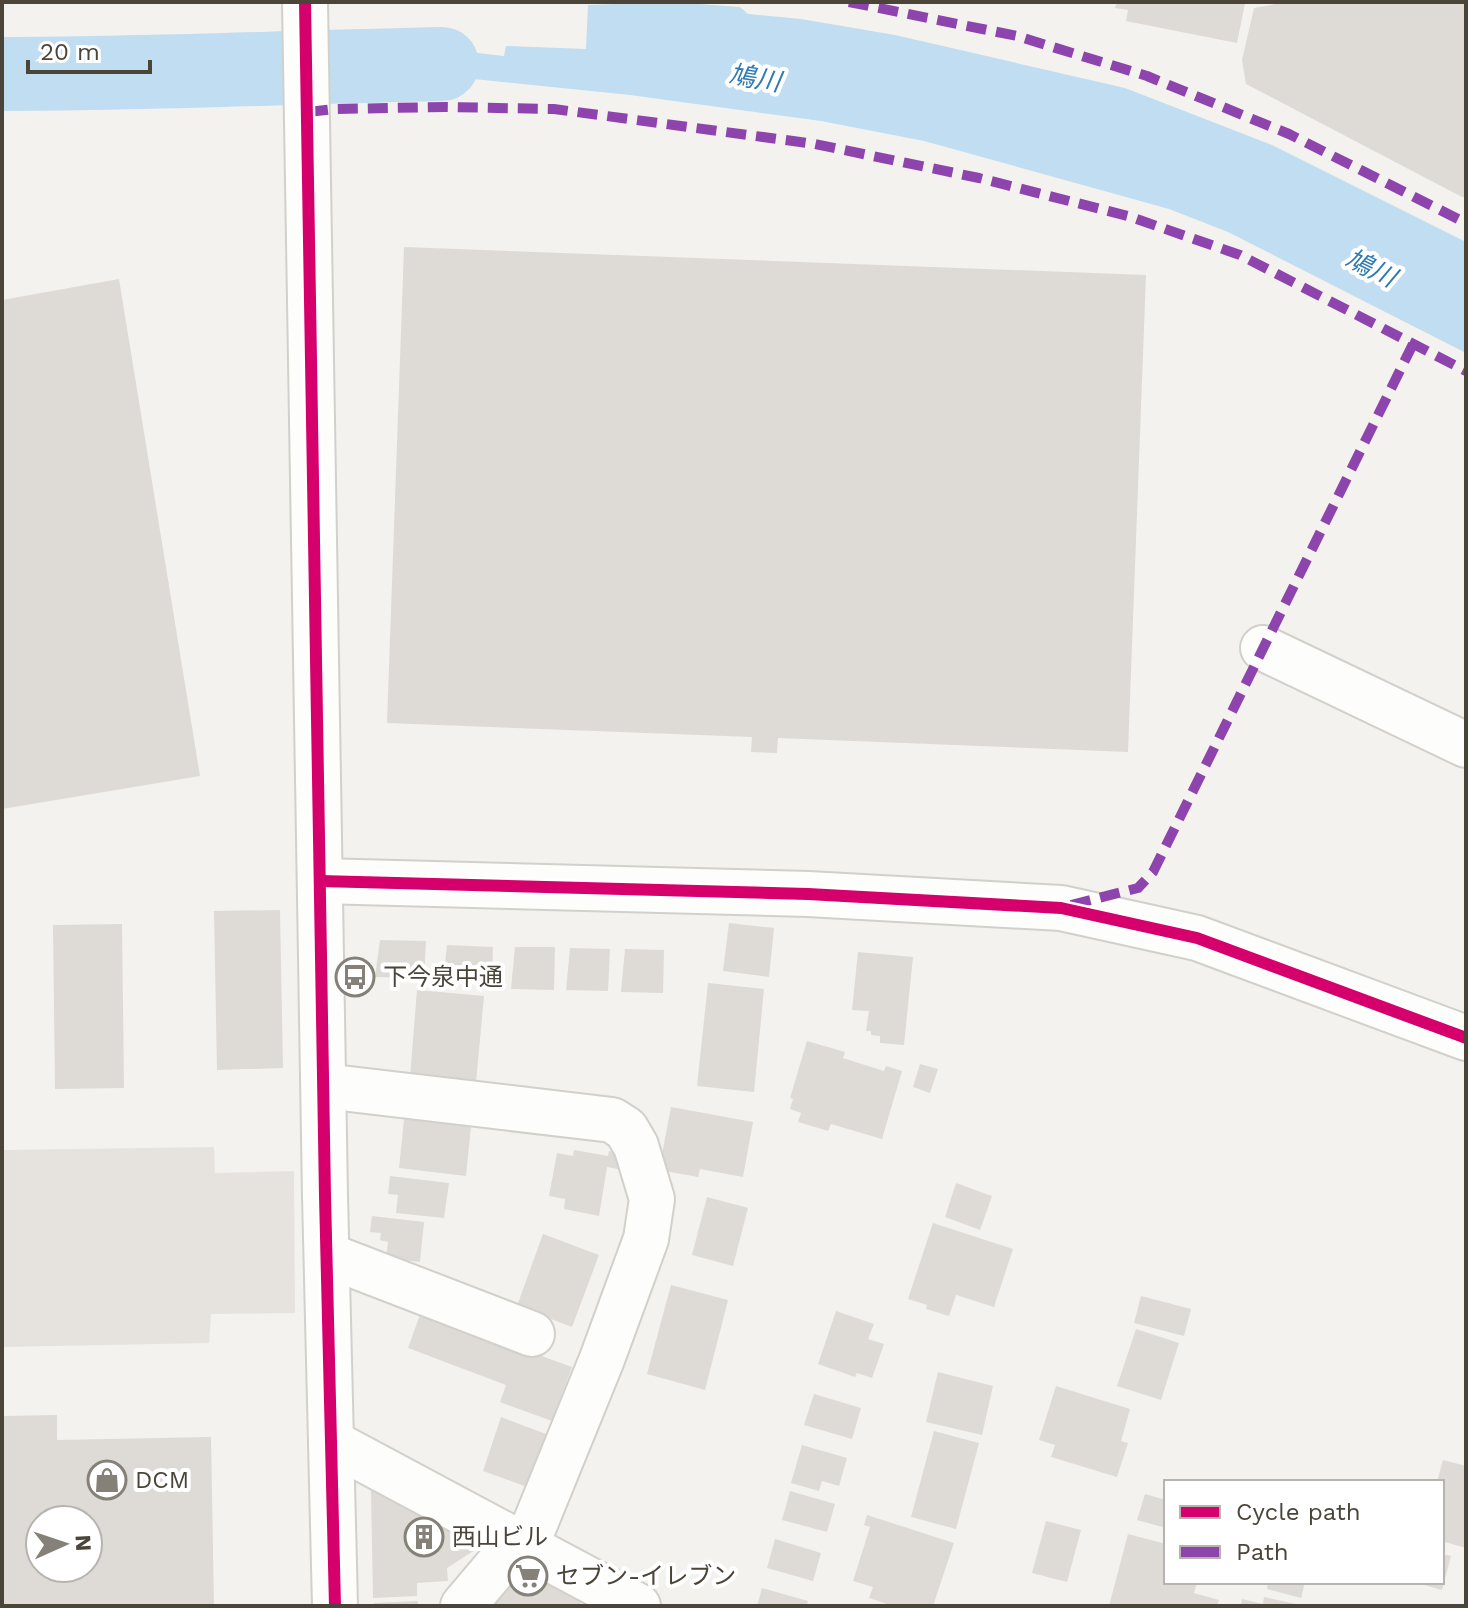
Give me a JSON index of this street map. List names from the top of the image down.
{
  "water": ["鳩川"],
  "places": {
    "bus stop": ["下今泉中通"],
    "shop": ["DCM"],
    "building": ["西山ビル"],
    "supermarket": ["セブン-イレブン"]
  },
  "legend": ["Cycle path", "Path"],
  "scale_bar": "20 m",
  "north": "right"
}
